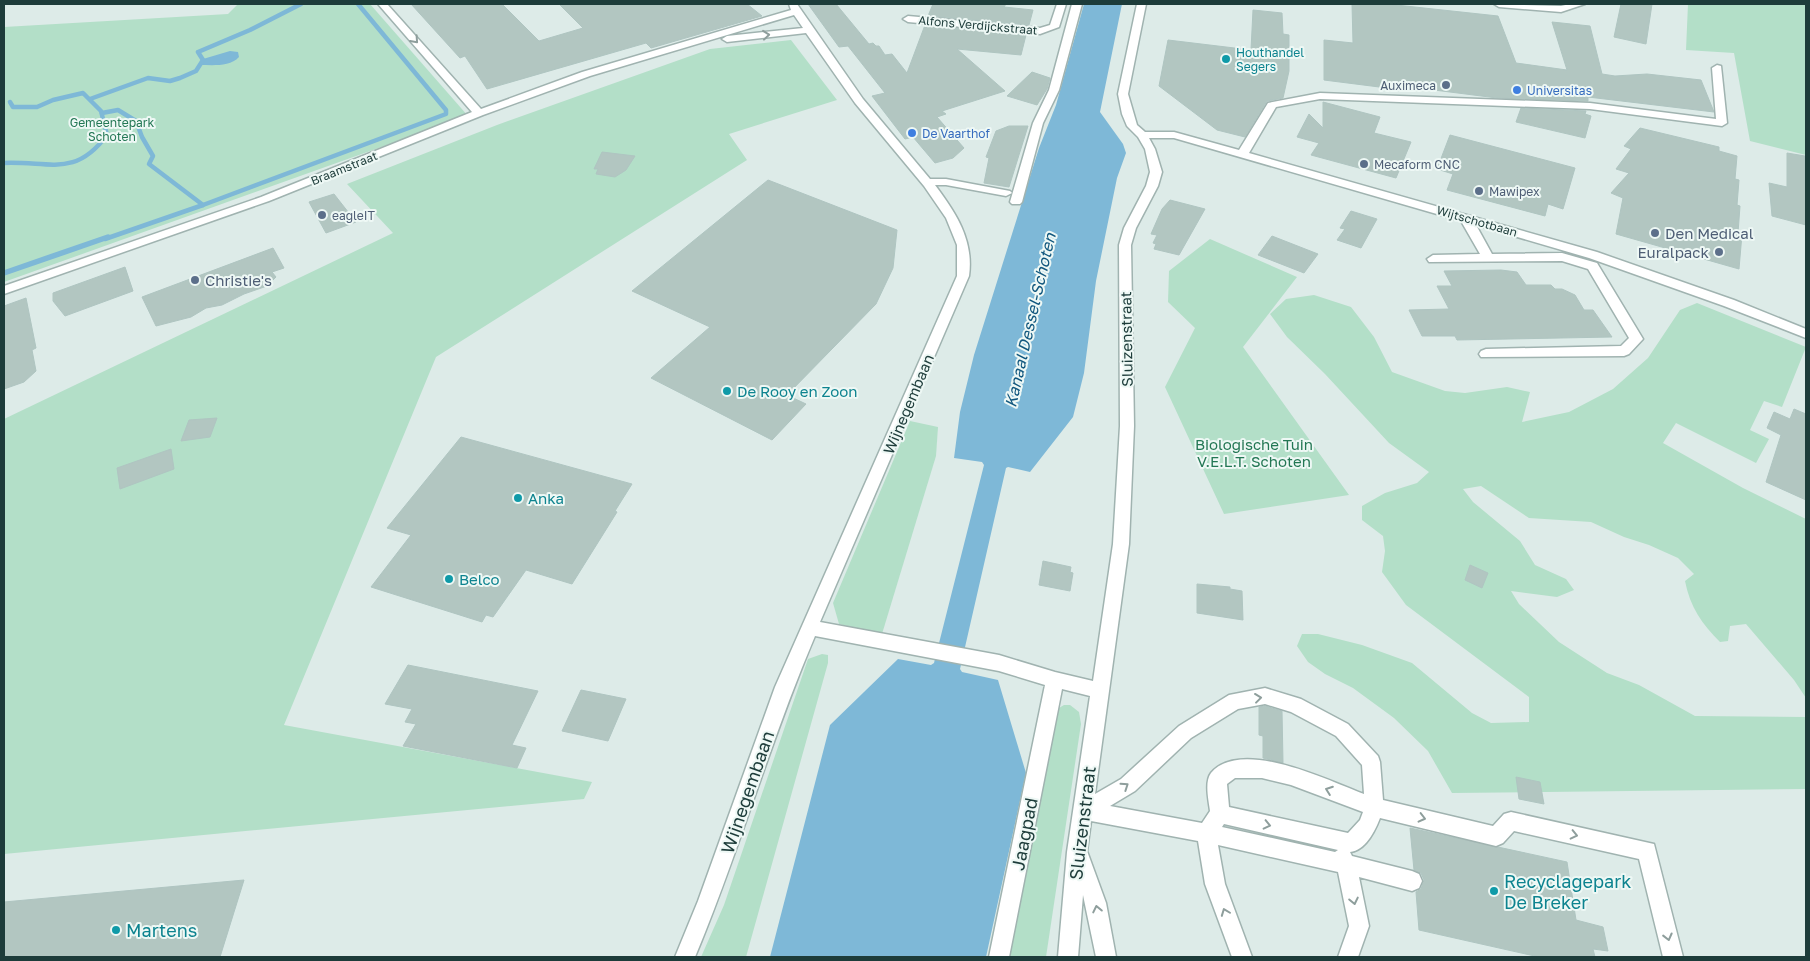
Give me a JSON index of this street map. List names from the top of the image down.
{
  "streets": {
    "street": [
      "Alfons Verdijckstraat",
      "Braamstraat",
      "Wijtschotbaan",
      "Sluizenstraat",
      "Wijnegembaan",
      "Jaagpad"
    ]
  },
  "crossings": [
    ["Braamstraat", "Wijnegembaan"],
    ["Wijtschotbaan", "Sluizenstraat"]
  ],
  "water": ["Kanaal Dessel-Schoten"],
  "parks": ["Gemeentepark Schoten", "Biologische Tuin V.E.L.T. Schoten"],
  "places": [
    "Houthandel Segers",
    "Auximeca",
    "Universitas",
    "De Vaarthof",
    "Mecaform CNC",
    "Mawipex",
    "eagleIT",
    "Den Medical",
    "Euralpack",
    "Christie's",
    "De Rooy en Zoon",
    "Anka",
    "Belco",
    "Recyclagepark De Breker",
    "Martens"
  ]
}
